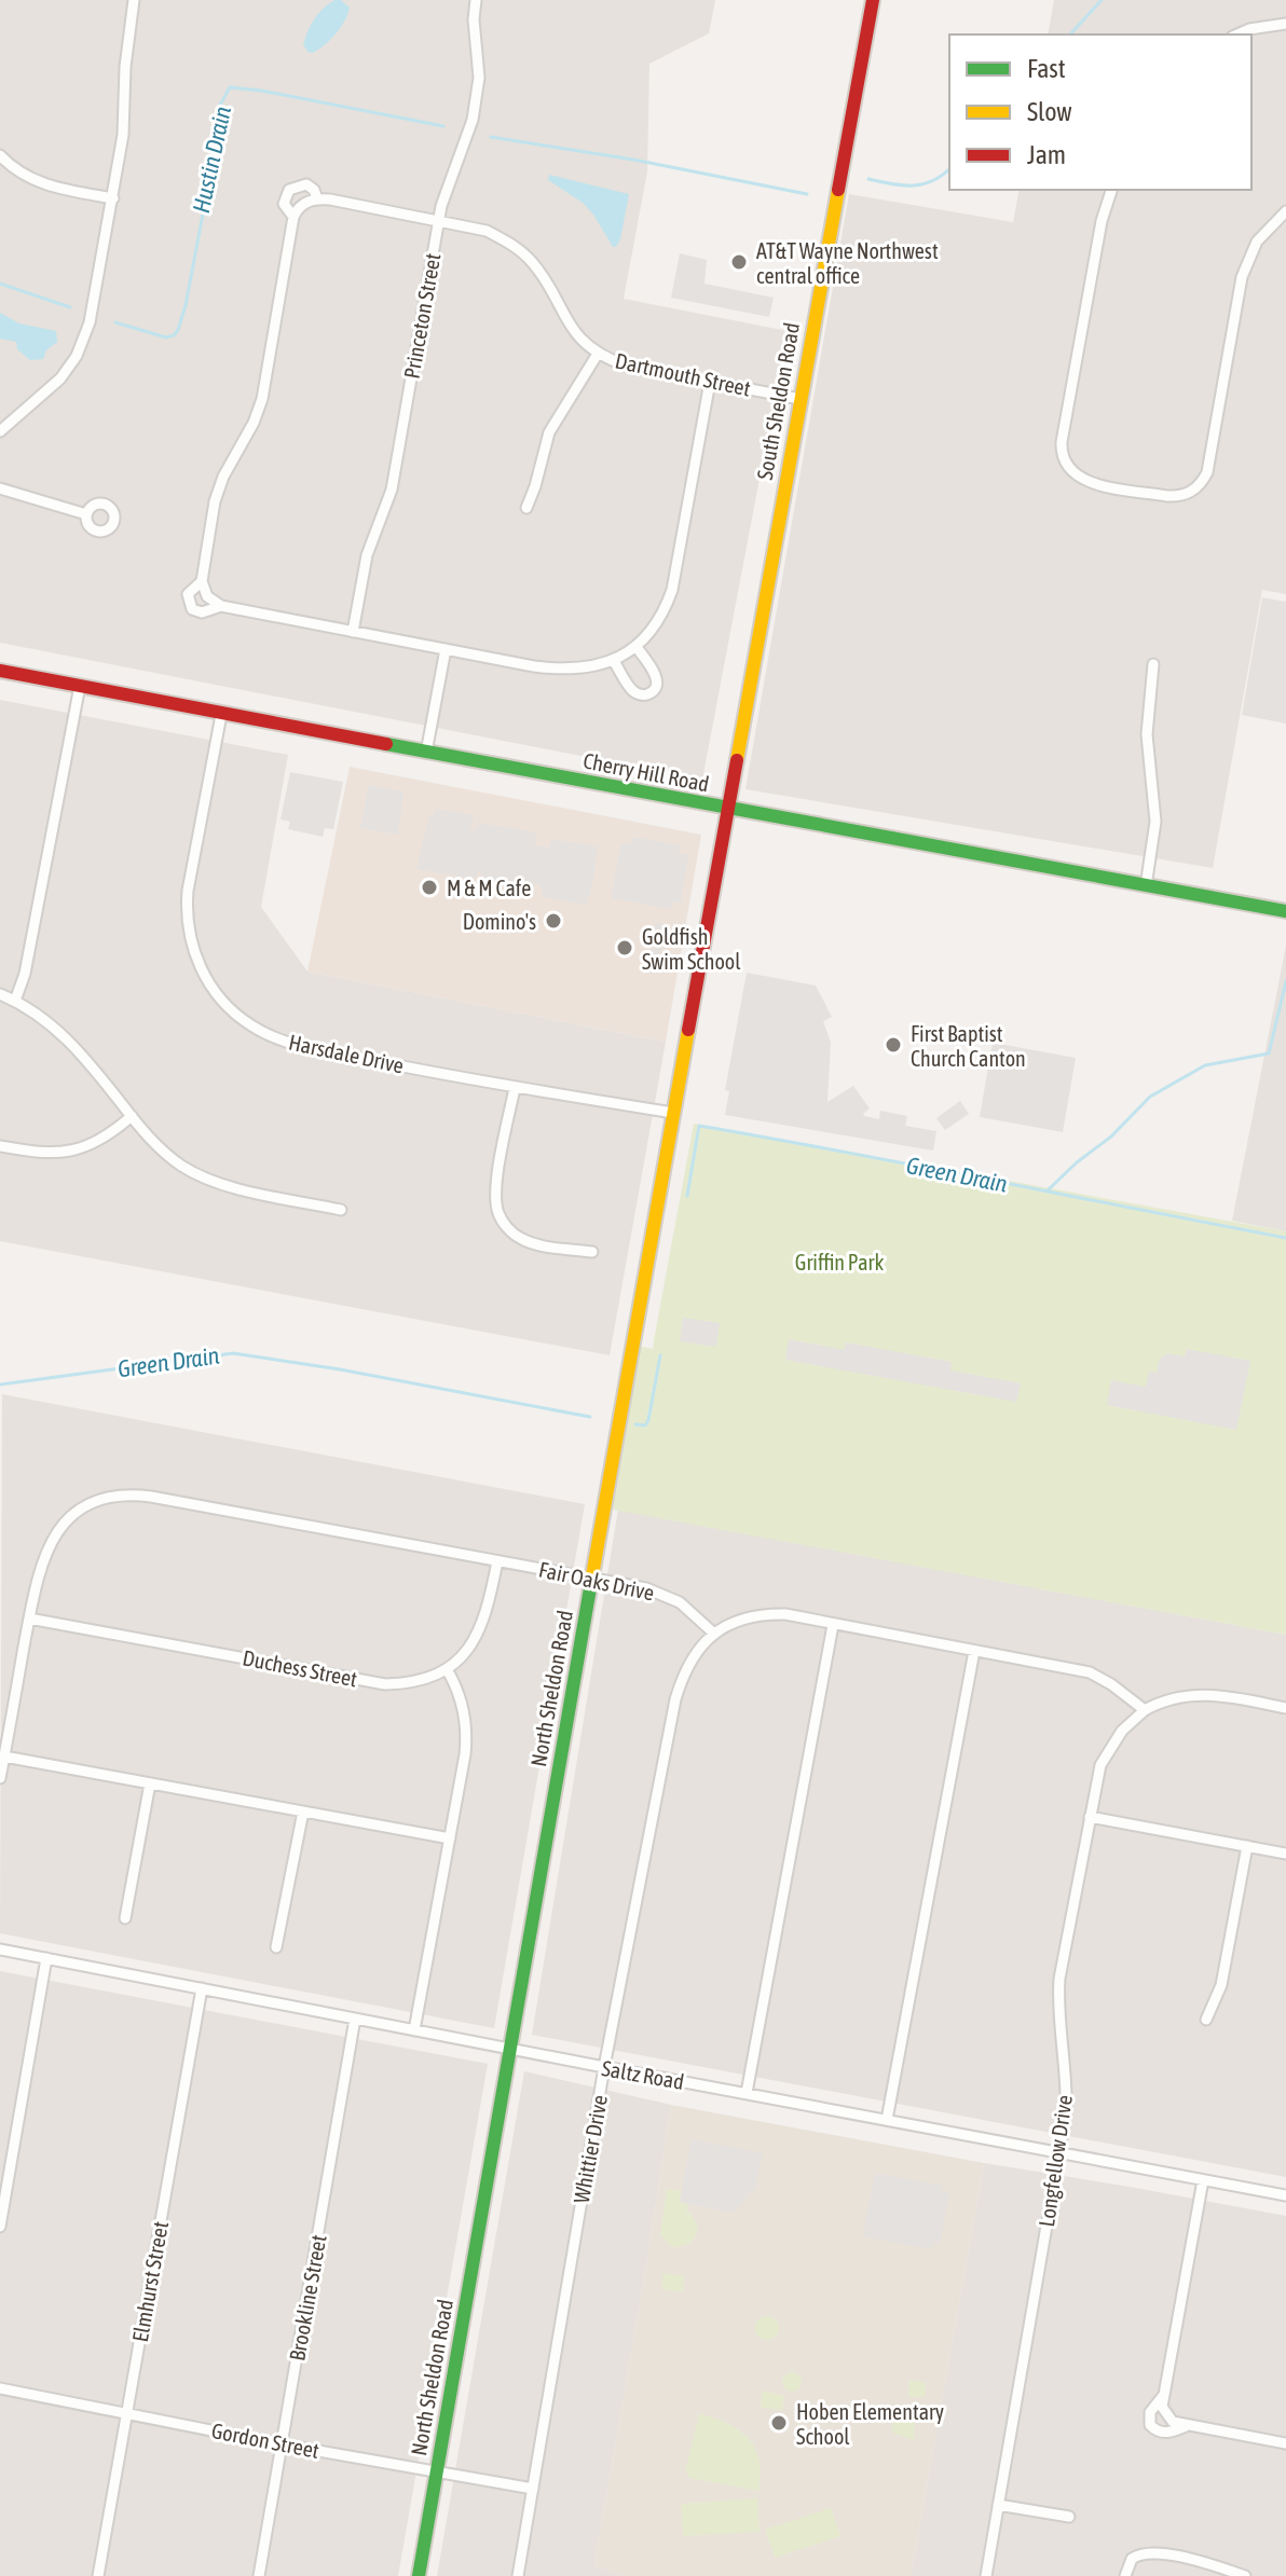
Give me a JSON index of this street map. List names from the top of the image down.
{
  "streets": {
    "street": [
      "Princeton Street",
      "Dartmouth Street",
      "South Sheldon Road",
      "Cherry Hill Road",
      "Harsdale Drive",
      "Fair Oaks Drive",
      "Duchess Street",
      "North Sheldon Road",
      "Saltz Road",
      "Whittier Drive",
      "Longfellow Drive",
      "Elmhurst Street",
      "Brookline Street",
      "Gordon Street"
    ]
  },
  "crossings": [
    ["Princeton Street", "Dartmouth Street"],
    ["Dartmouth Street", "South Sheldon Road"],
    ["South Sheldon Road", "Cherry Hill Road"],
    ["South Sheldon Road", "North Sheldon Road"],
    ["Cherry Hill Road", "Harsdale Drive"],
    ["Cherry Hill Road", "North Sheldon Road"],
    ["Harsdale Drive", "North Sheldon Road"],
    ["Fair Oaks Drive", "Duchess Street"],
    ["Fair Oaks Drive", "North Sheldon Road"],
    ["Fair Oaks Drive", "Whittier Drive"],
    ["North Sheldon Road", "Saltz Road"],
    ["North Sheldon Road", "Gordon Street"],
    ["Saltz Road", "Whittier Drive"],
    ["Saltz Road", "Longfellow Drive"],
    ["Saltz Road", "Elmhurst Street"],
    ["Saltz Road", "Brookline Street"],
    ["Whittier Drive", "Gordon Street"],
    ["Elmhurst Street", "Gordon Street"],
    ["Brookline Street", "Gordon Street"]
  ],
  "water": ["Hustin Drain", "Green Drain"],
  "parks": ["Griffin Park"],
  "places": [
    "AT&T Wayne Northwest central office",
    "M & M Cafe",
    "Domino's",
    "Goldfish Swim School",
    "First Baptist Church Canton",
    "Hoben Elementary School"
  ],
  "legend": ["Fast", "Slow", "Jam"]
}
